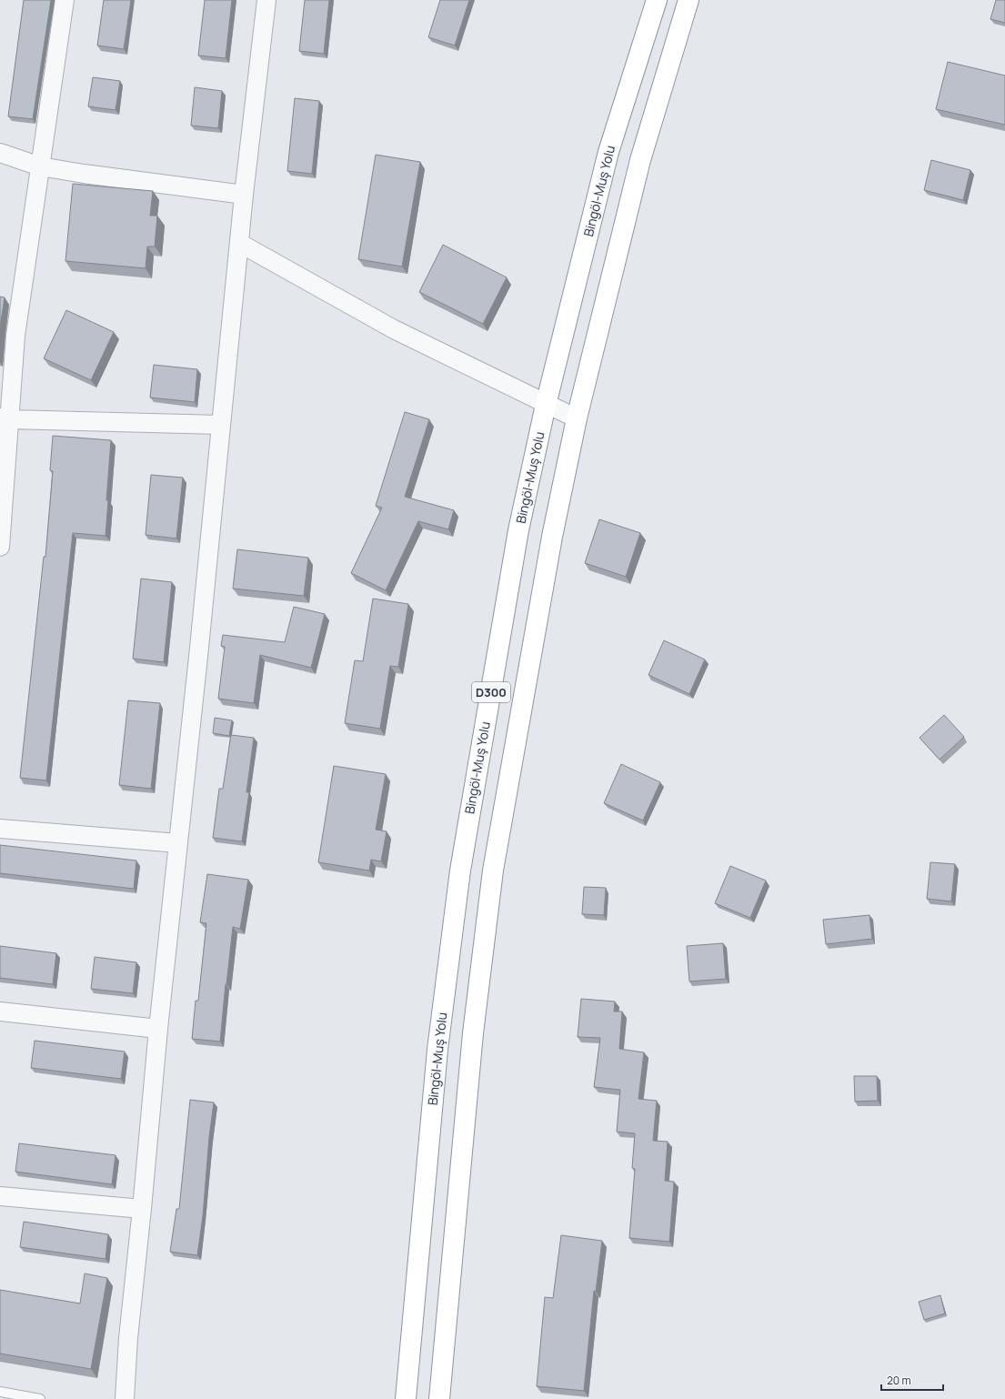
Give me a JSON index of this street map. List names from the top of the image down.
{
  "streets": {
    "highway": ["Bingöl-Muş Yolu", "D300"]
  },
  "scale_bar": "20 m"
}
